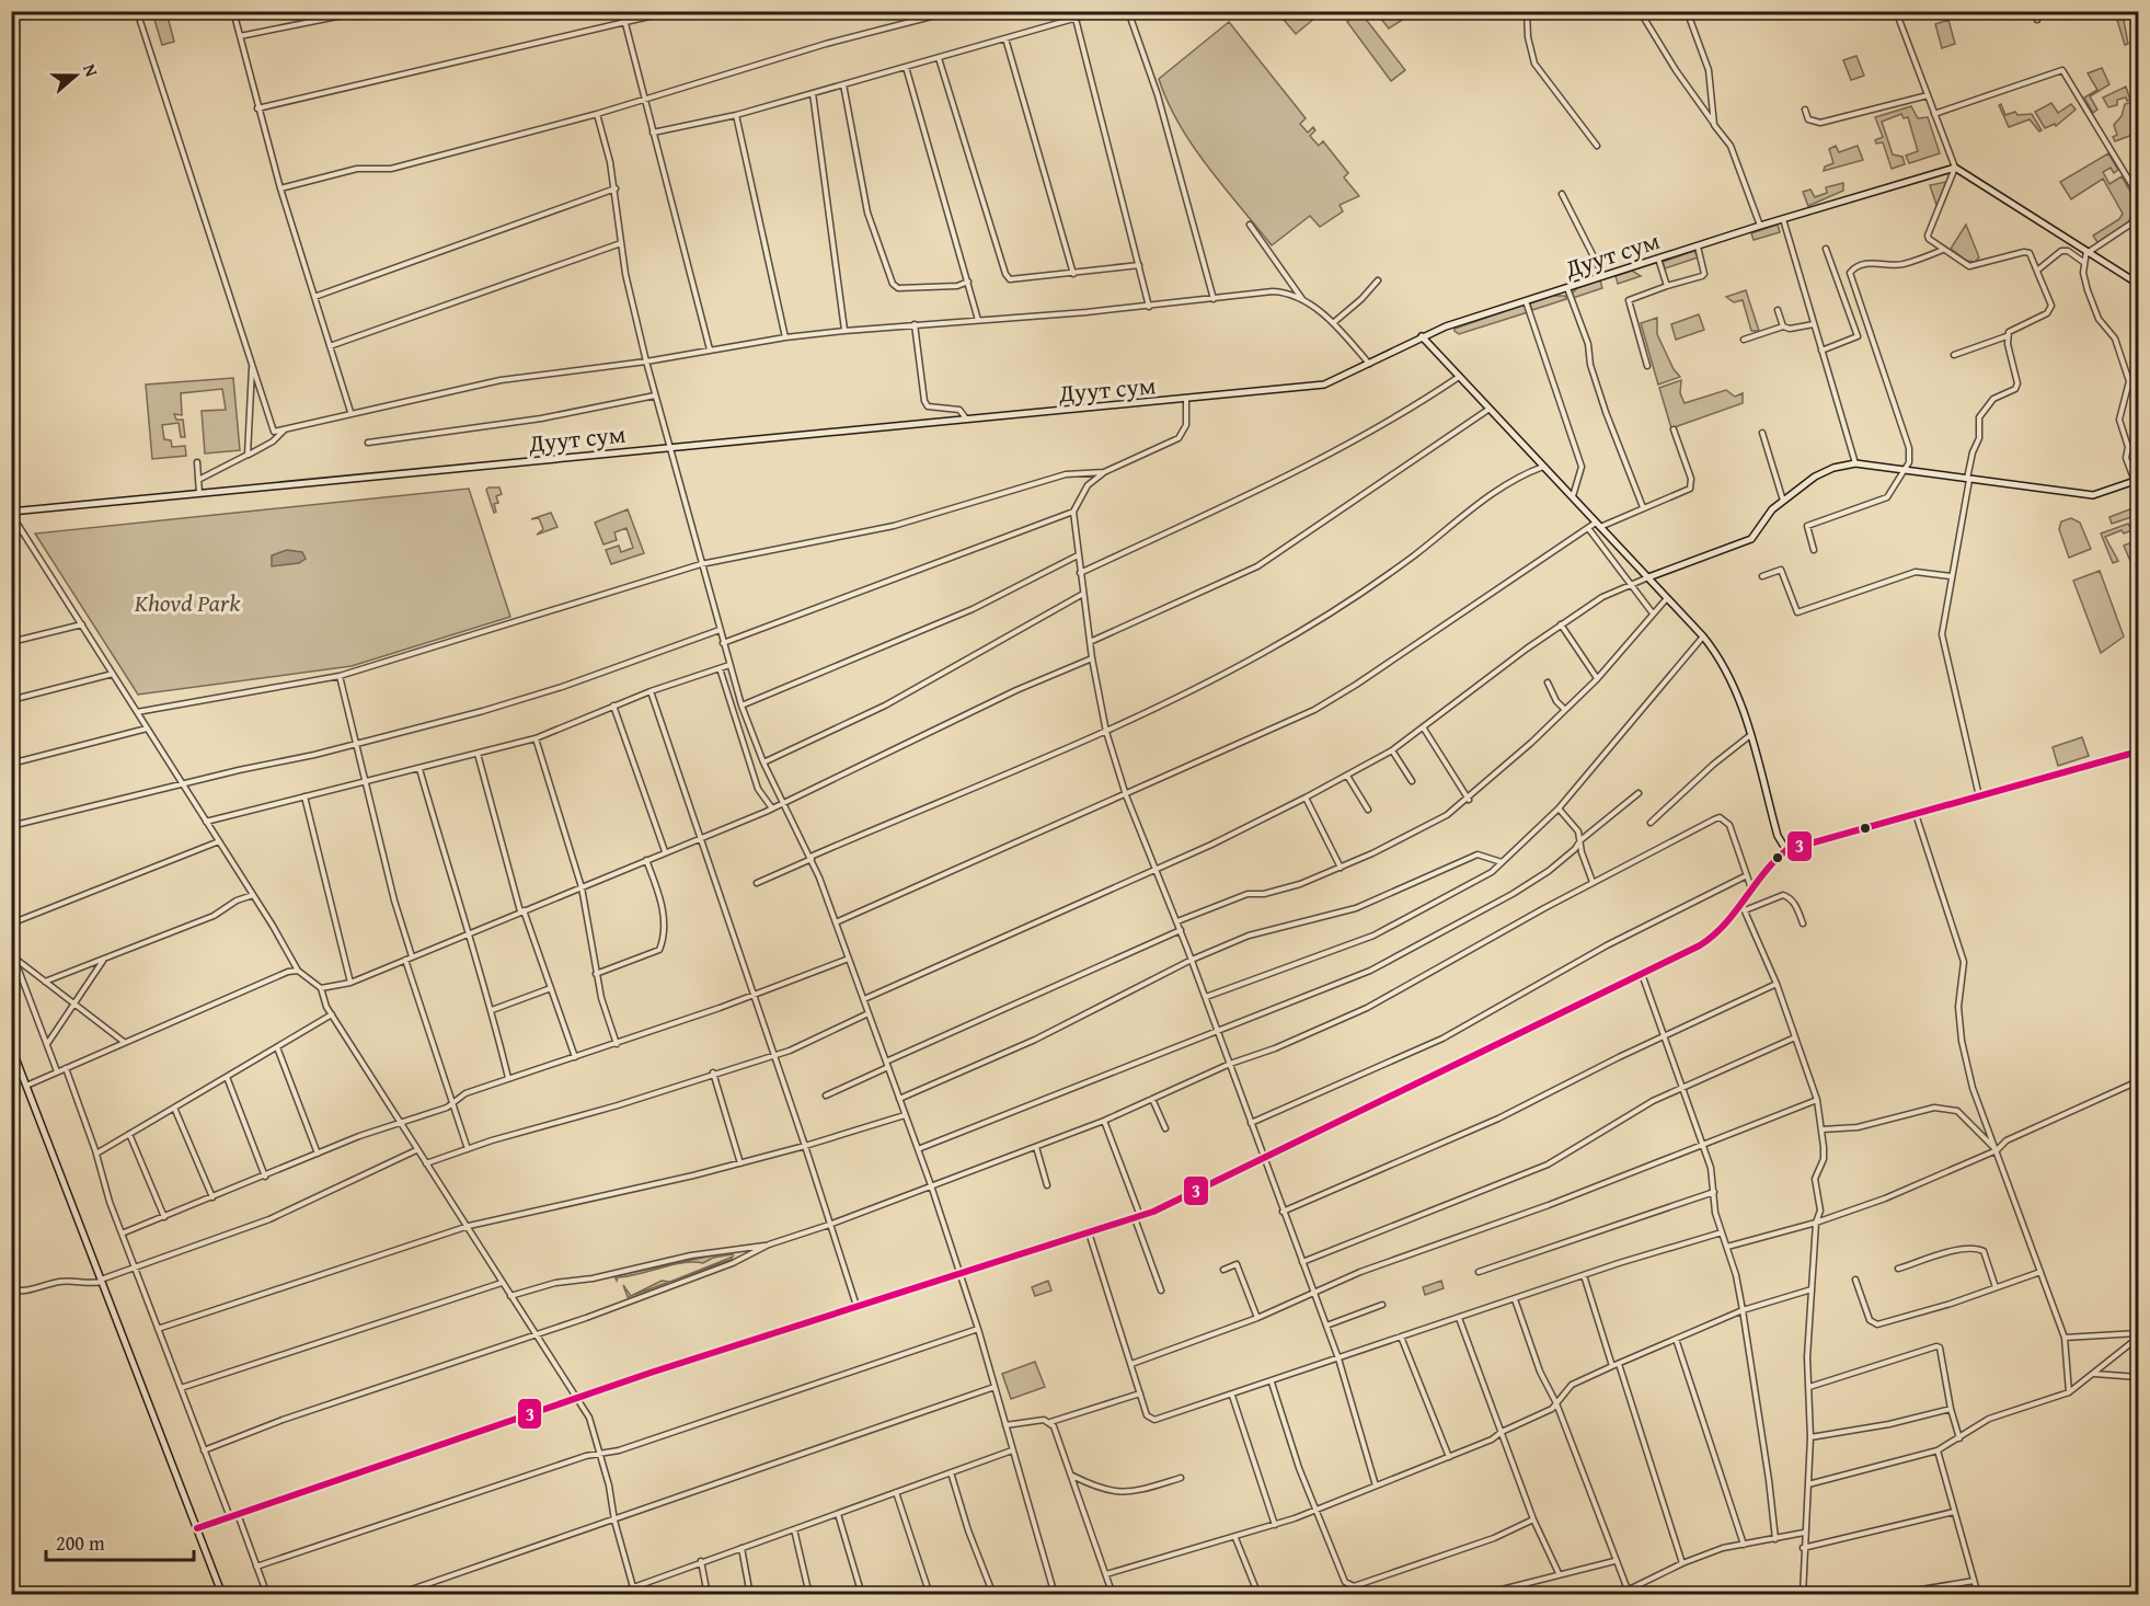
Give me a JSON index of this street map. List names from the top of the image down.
{
  "streets": {
    "main road": ["Дуут сум"]
  },
  "parks": ["Khovd Park"],
  "lines": ["transit line 3"],
  "scale_bar": "200 m",
  "north": "right"
}
